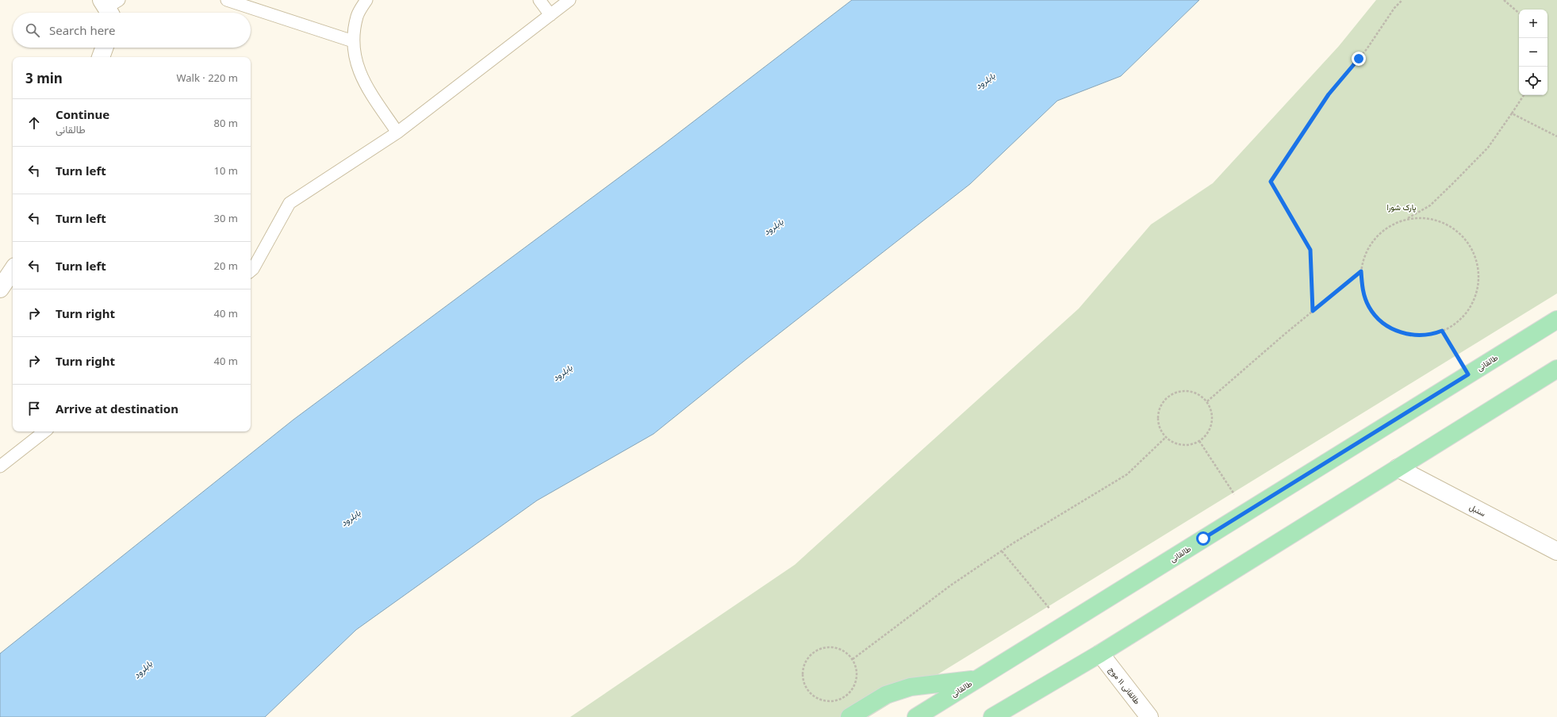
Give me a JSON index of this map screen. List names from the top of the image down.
{
  "streets": {
    "main road": ["طالقانی"],
    "street": ["سنبل", "طالقانی ۱۱ موج"]
  },
  "water": ["بابلرود"],
  "parks": ["پارک شورا"],
  "page": {
    "map_buttons": ["+", "−"],
    "search": "Search here",
    "heading": ["3 min", "Walk · 220 m"],
    "list": [
      ["Continue", "طالقانی", "80 m"],
      ["Turn left", "10 m"],
      ["Turn left", "30 m"],
      ["Turn left", "20 m"],
      ["Turn right", "40 m"],
      ["Turn right", "40 m"],
      "Arrive at destination"
    ]
  }
}
